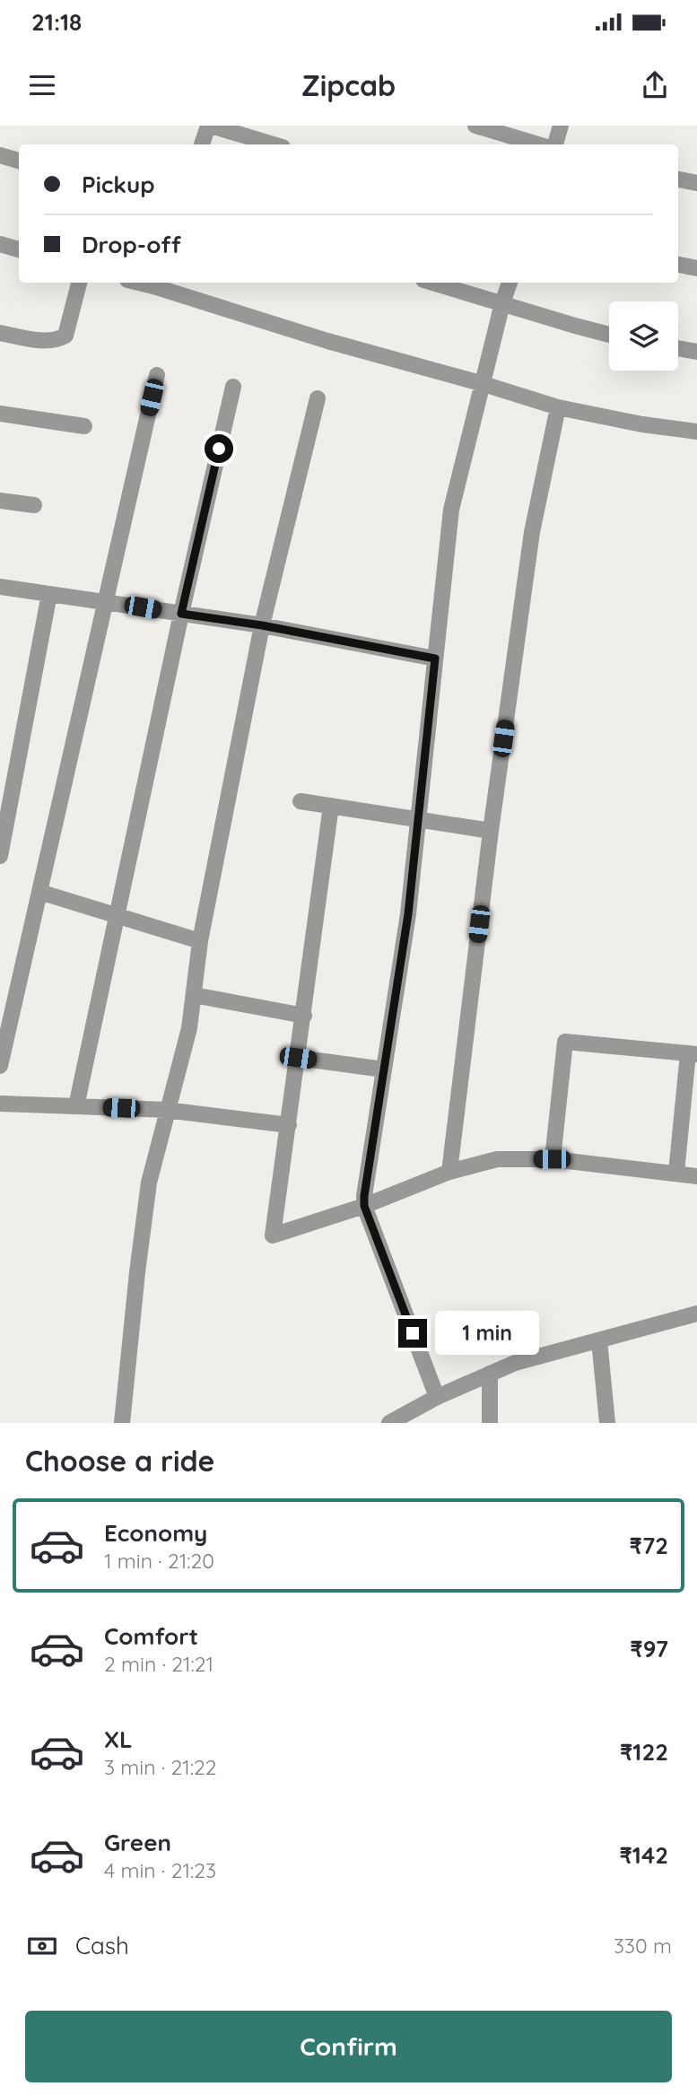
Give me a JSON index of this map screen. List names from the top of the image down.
{
  "page": {
    "status": "21:18",
    "header": "Zipcab",
    "banner": ["Pickup", "Drop-off"],
    "bubble": "1 min",
    "heading": "Choose a ride",
    "list": [
      {
        "name": "Economy",
        "note": "1 min · 21:20",
        "value": "₹72"
      },
      {
        "name": "Comfort",
        "note": "2 min · 21:21",
        "value": "₹97"
      },
      {
        "name": "XL",
        "note": "3 min · 21:22",
        "value": "₹122"
      },
      {
        "name": "Green",
        "note": "4 min · 21:23",
        "value": "₹142"
      }
    ],
    "pay": ["Cash", "330 m"],
    "buttons": "Confirm"
  }
}
